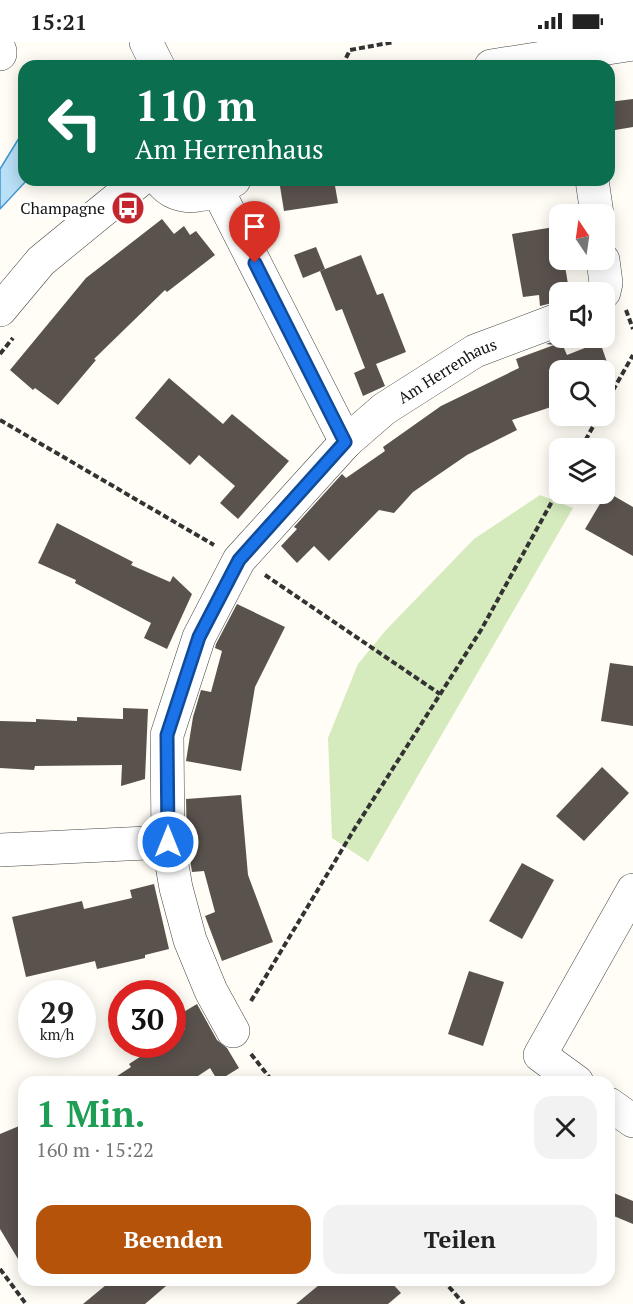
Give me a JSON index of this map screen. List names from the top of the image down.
{
  "streets": {
    "street": ["Am Herrenhaus"]
  },
  "places": {
    "bus stop": ["Champagne"]
  },
  "north": "top",
  "page": {
    "status": "15:21",
    "turn": ["110 m", "Am Herrenhaus"],
    "speed": "29 km/h",
    "limit": "30",
    "heading": ["1 Min.", "160 m · 15:22"],
    "buttons": ["Beenden", "Teilen"]
  }
}
